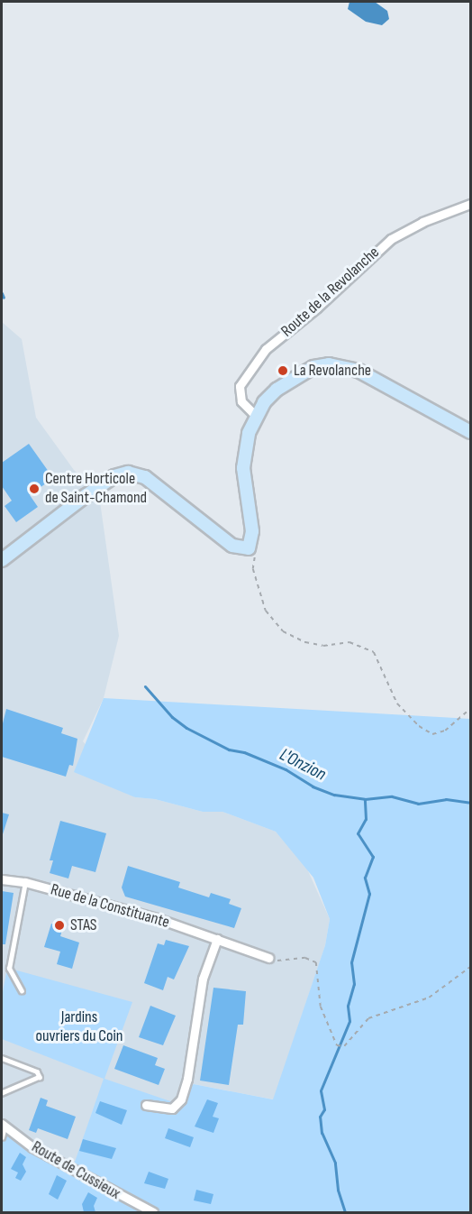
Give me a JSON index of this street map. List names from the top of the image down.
{
  "streets": {
    "street": ["Route de la Revolanche", "Rue de la Constituante", "Route de Cussieux"]
  },
  "water": ["L'Onzion"],
  "parks": ["Jardins ouvriers du Coin"],
  "places": ["La Revolanche", "Centre Horticole de Saint-Chamond", "STAS"]
}
